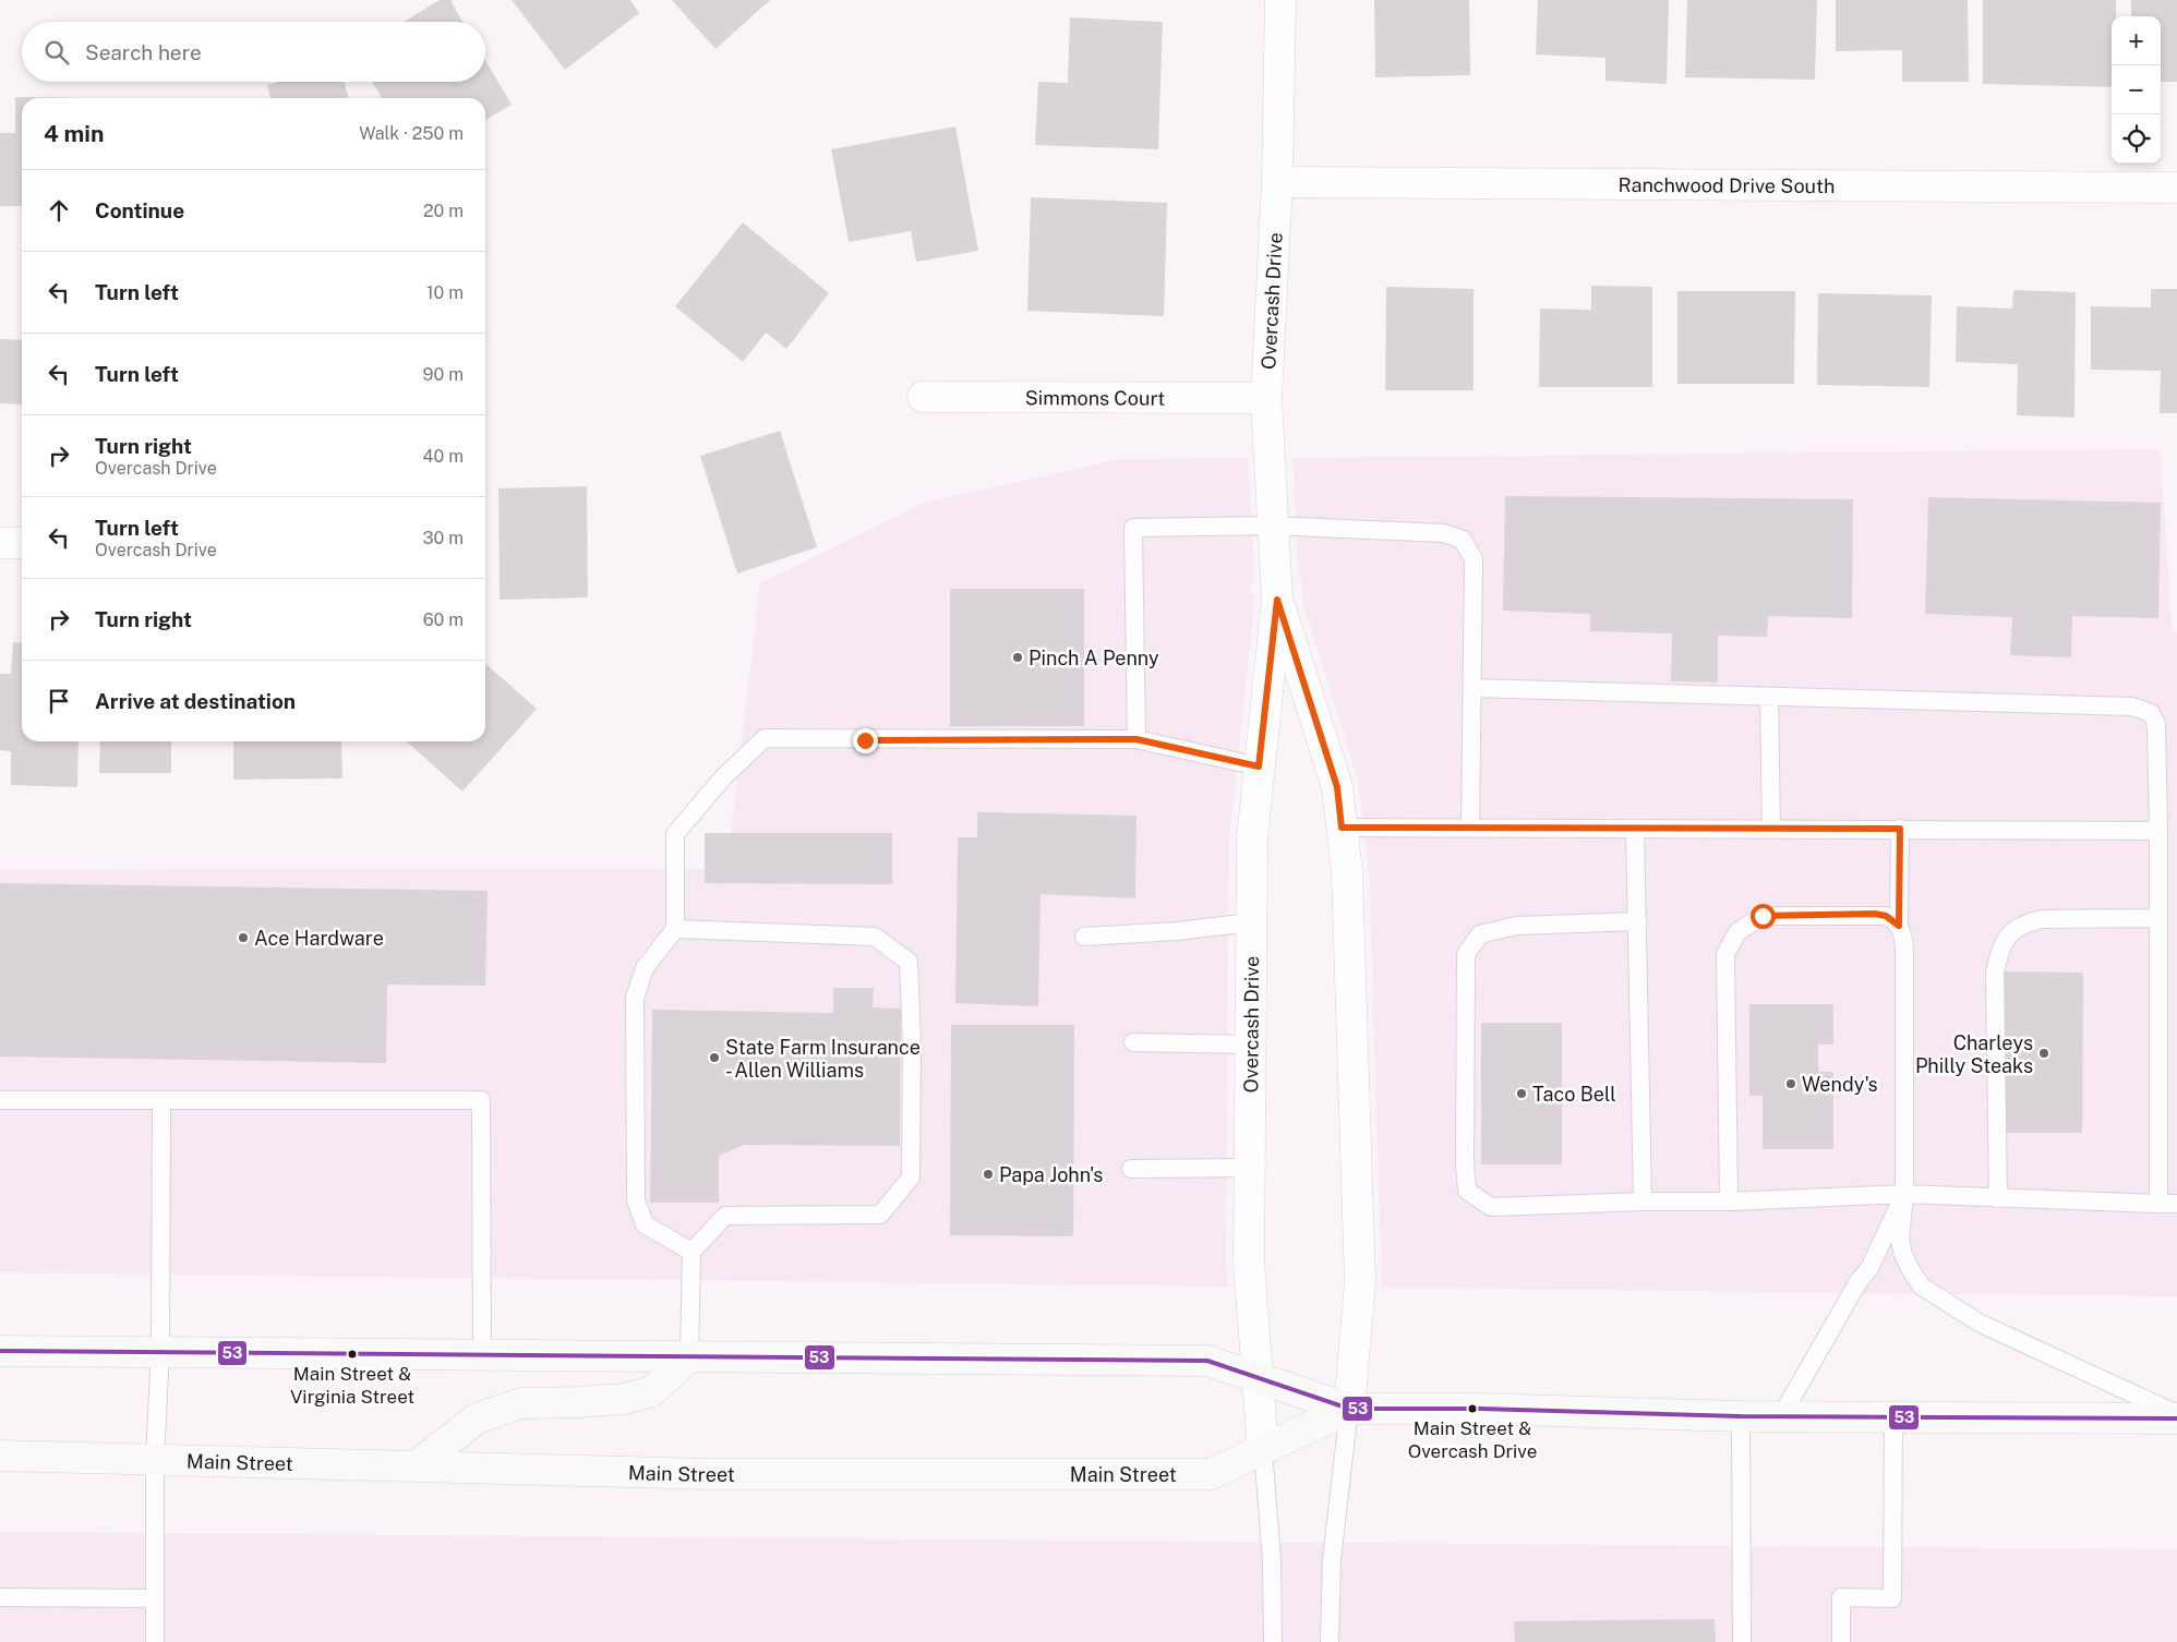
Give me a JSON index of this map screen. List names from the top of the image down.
{
  "streets": {
    "main road": ["Main Street"],
    "street": ["Ranchwood Drive South", "Overcash Drive", "Simmons Court"]
  },
  "crossings": [
    ["Ranchwood Drive South", "Overcash Drive"],
    ["Overcash Drive", "Simmons Court"],
    ["Overcash Drive", "Main Street"]
  ],
  "places": [
    "Pinch A Penny",
    "Ace Hardware",
    "Charleys Philly Steaks",
    "State Farm Insurance - Allen Williams",
    "Wendy's",
    "Taco Bell",
    "Papa John's",
    "Main Street & Virginia Street",
    "Main Street & Overcash Drive"
  ],
  "lines": ["transit line 53"],
  "page": {
    "map_buttons": ["+", "−"],
    "search": "Search here",
    "heading": ["4 min", "Walk · 250 m"],
    "list": [
      ["Continue", "20 m"],
      ["Turn left", "10 m"],
      ["Turn left", "90 m"],
      ["Turn right", "Overcash Drive", "40 m"],
      ["Turn left", "Overcash Drive", "30 m"],
      ["Turn right", "60 m"],
      "Arrive at destination"
    ]
  }
}
